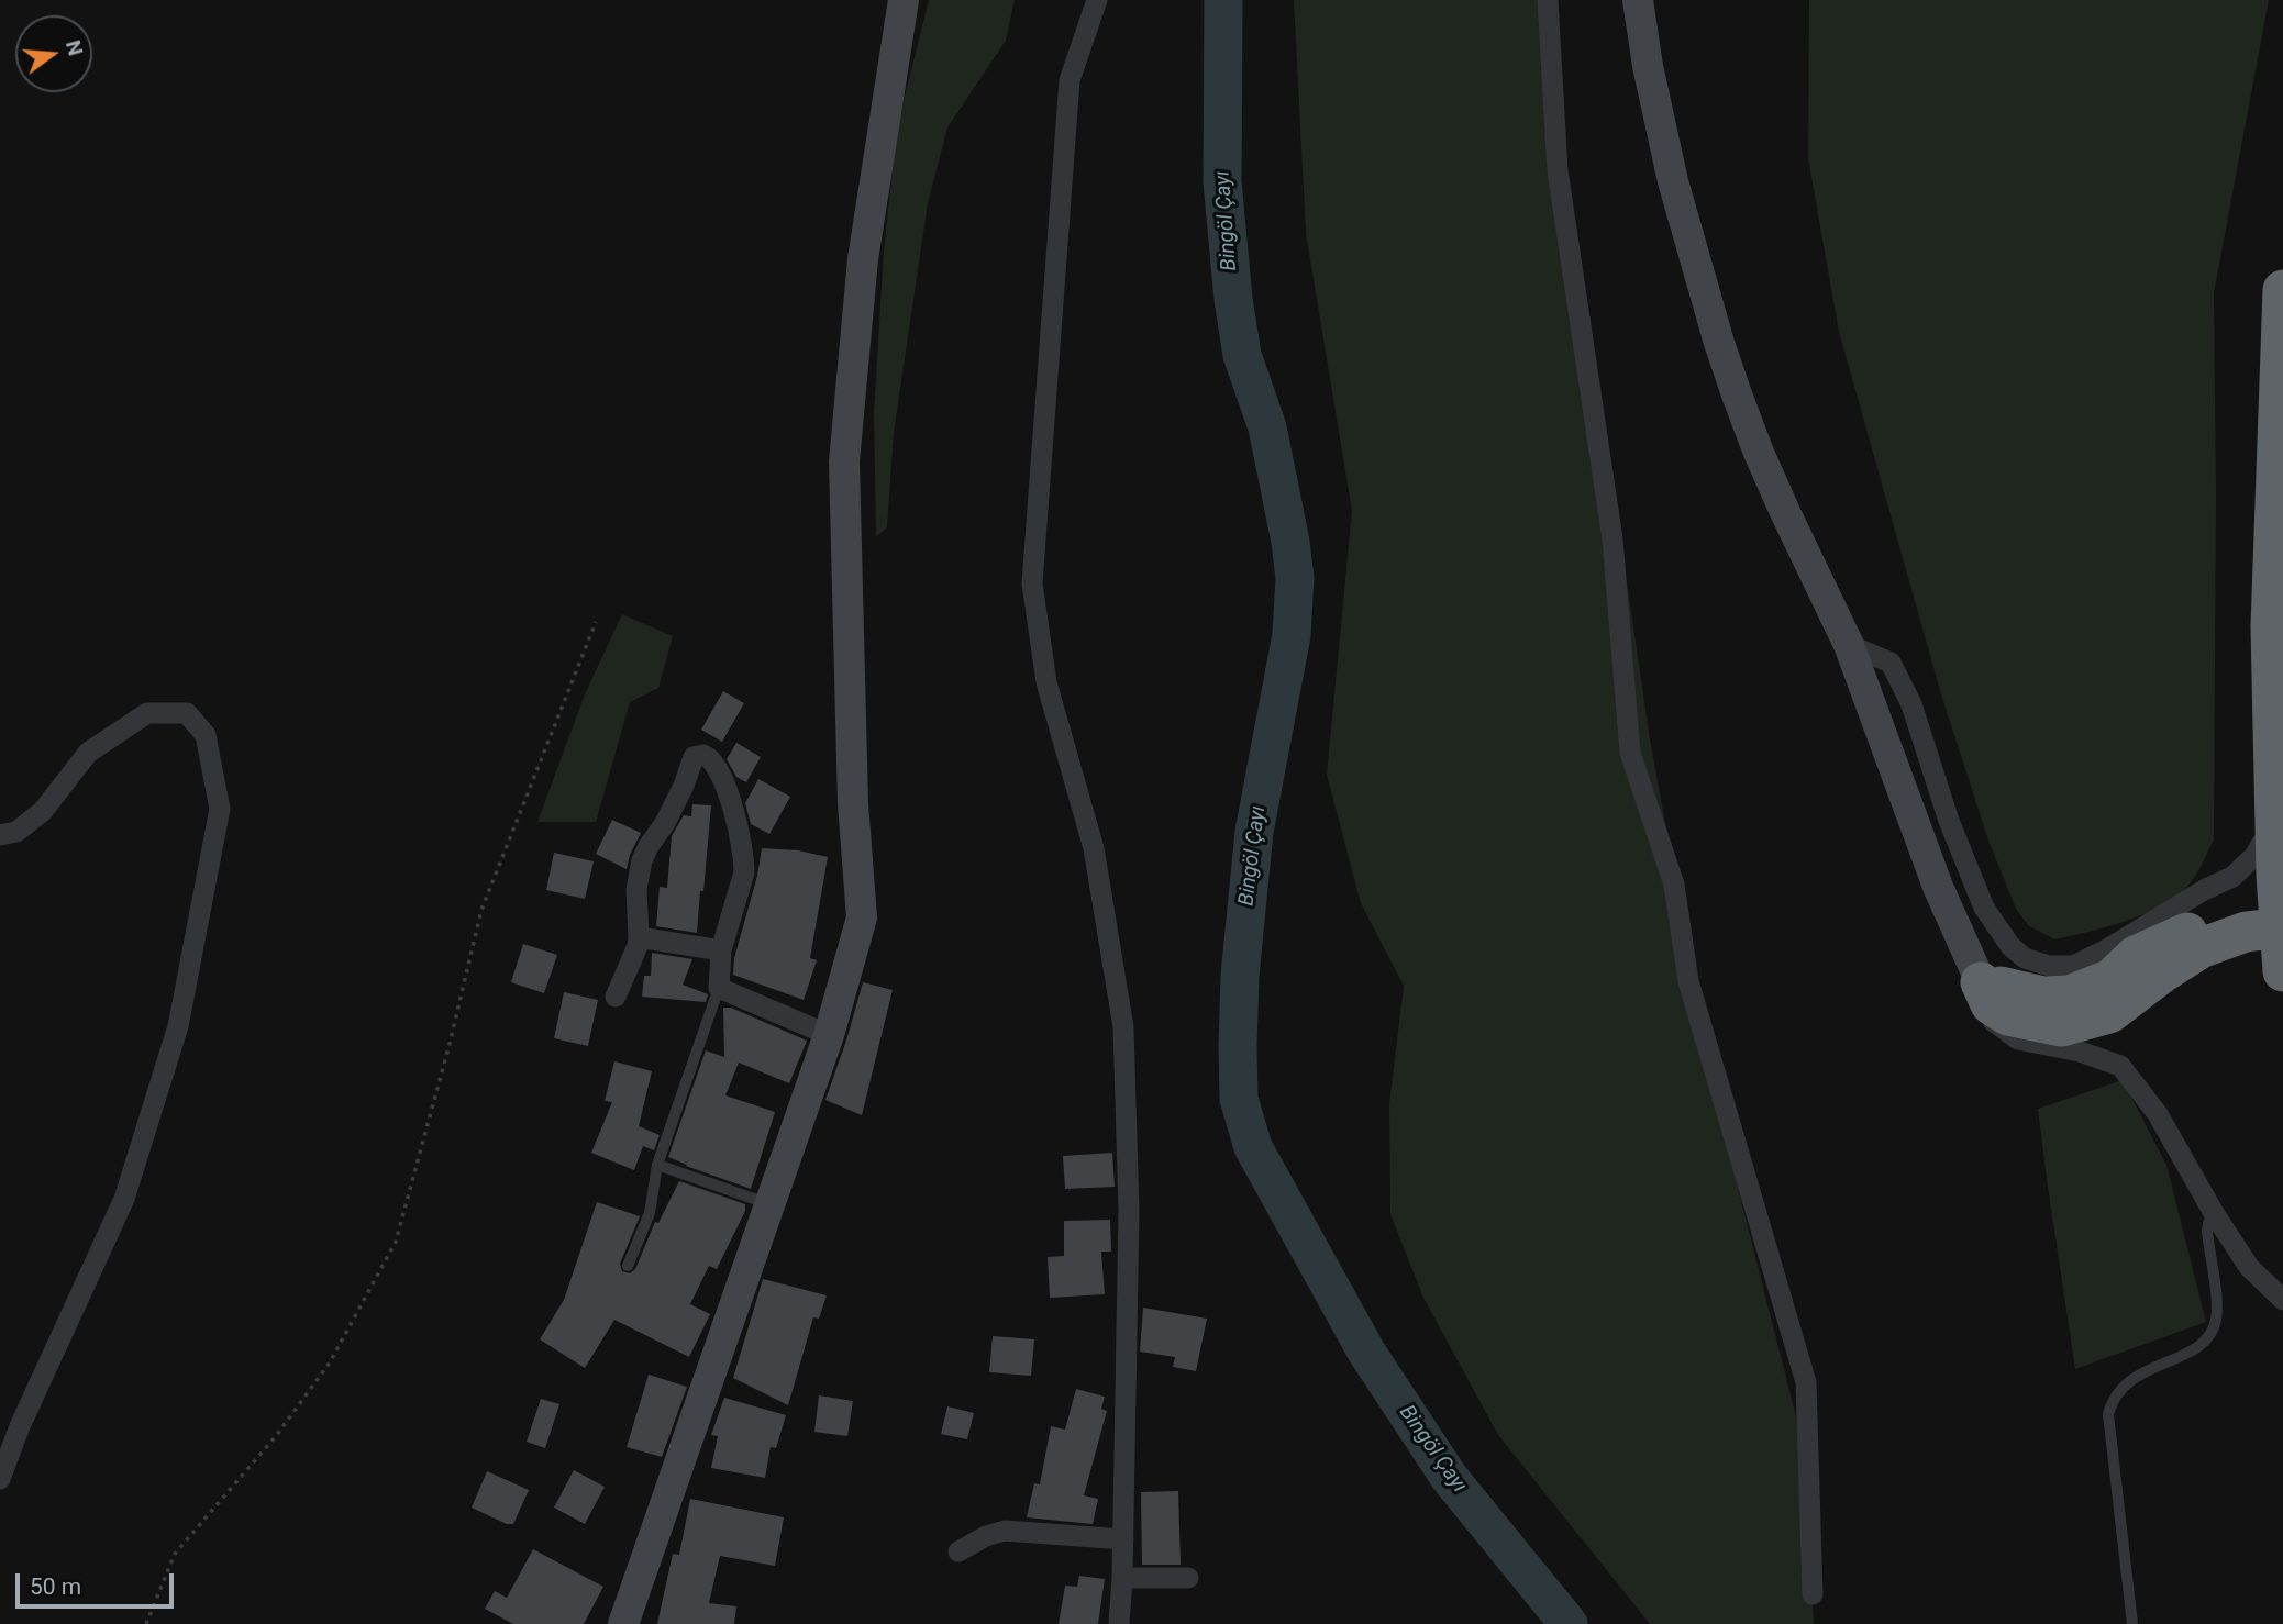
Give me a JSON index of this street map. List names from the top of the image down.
{
  "water": ["Bingöl Çayı"],
  "scale_bar": "50 m",
  "north": "right"
}
